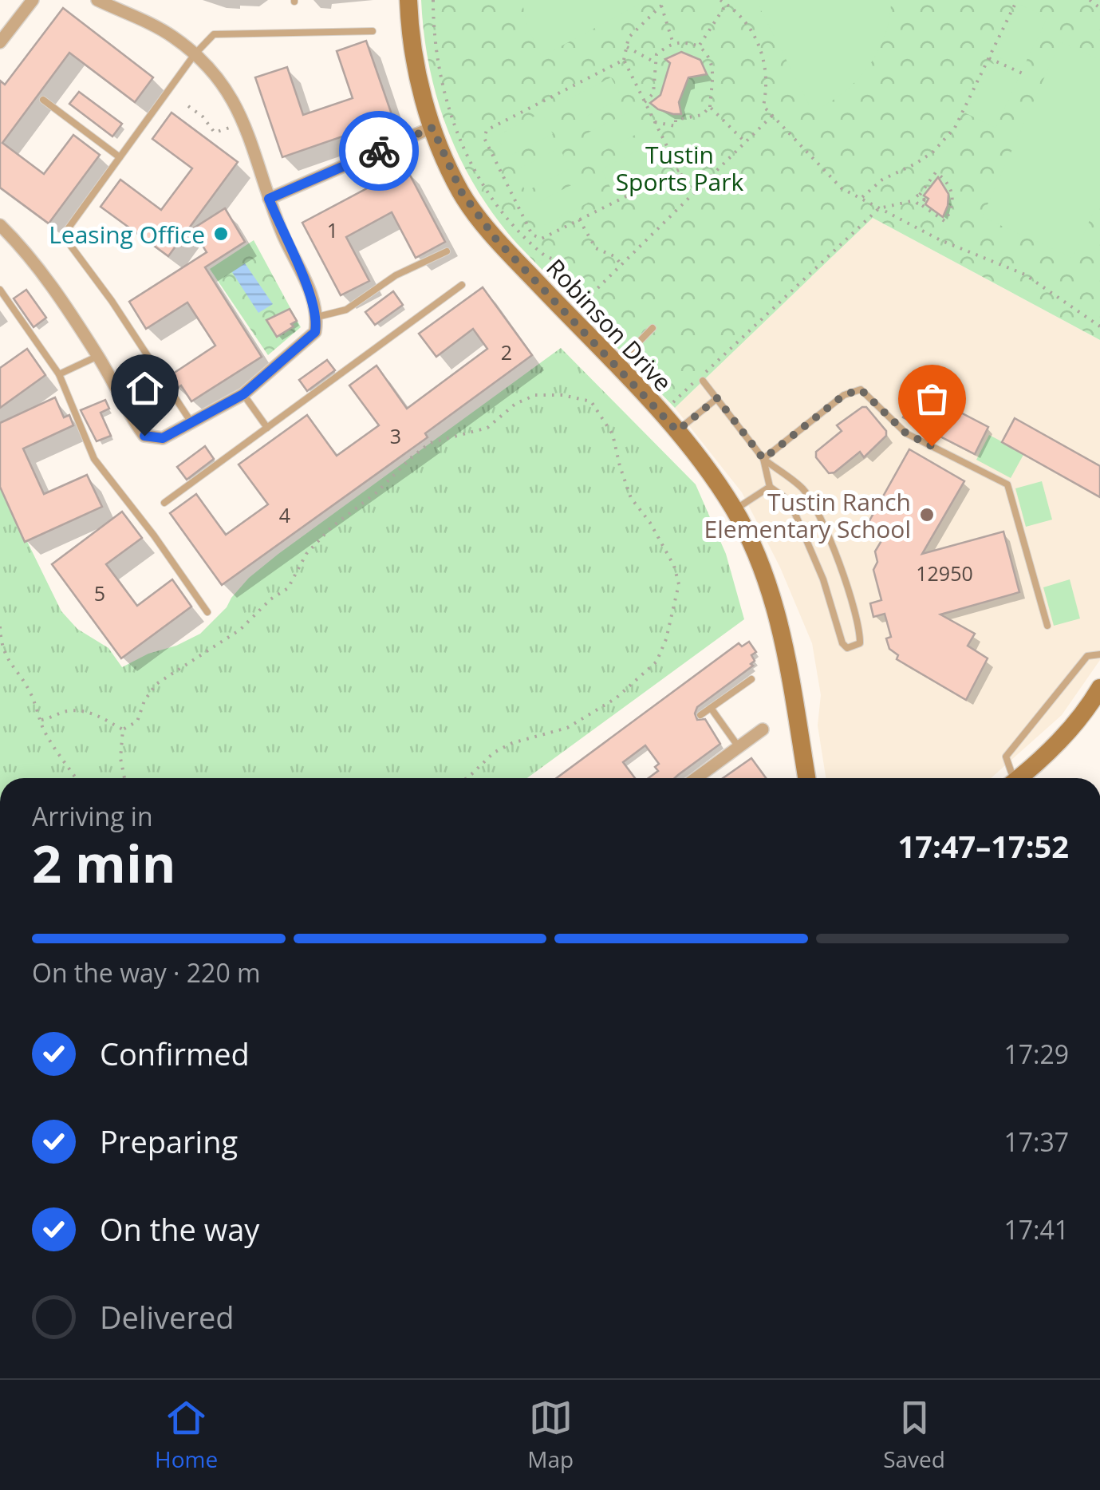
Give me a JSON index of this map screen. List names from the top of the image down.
{
  "streets": {
    "street": ["Robinson Drive"]
  },
  "parks": ["Tustin Sports Park"],
  "places": ["Leasing Office", "Tustin Ranch Elementary School"],
  "house_numbers": [
    "1",
    "2",
    "3",
    "4",
    "12950",
    "5"
  ],
  "page": {
    "heading": ["2 min", "Arriving in", "17:47–17:52"],
    "bar": "On the way · 220 m",
    "list": [
      ["Confirmed", "17:29"],
      ["Preparing", "17:37"],
      ["On the way", "17:41"],
      "Delivered"
    ],
    "tabs": ["Home", "Map", "Saved"]
  }
}
